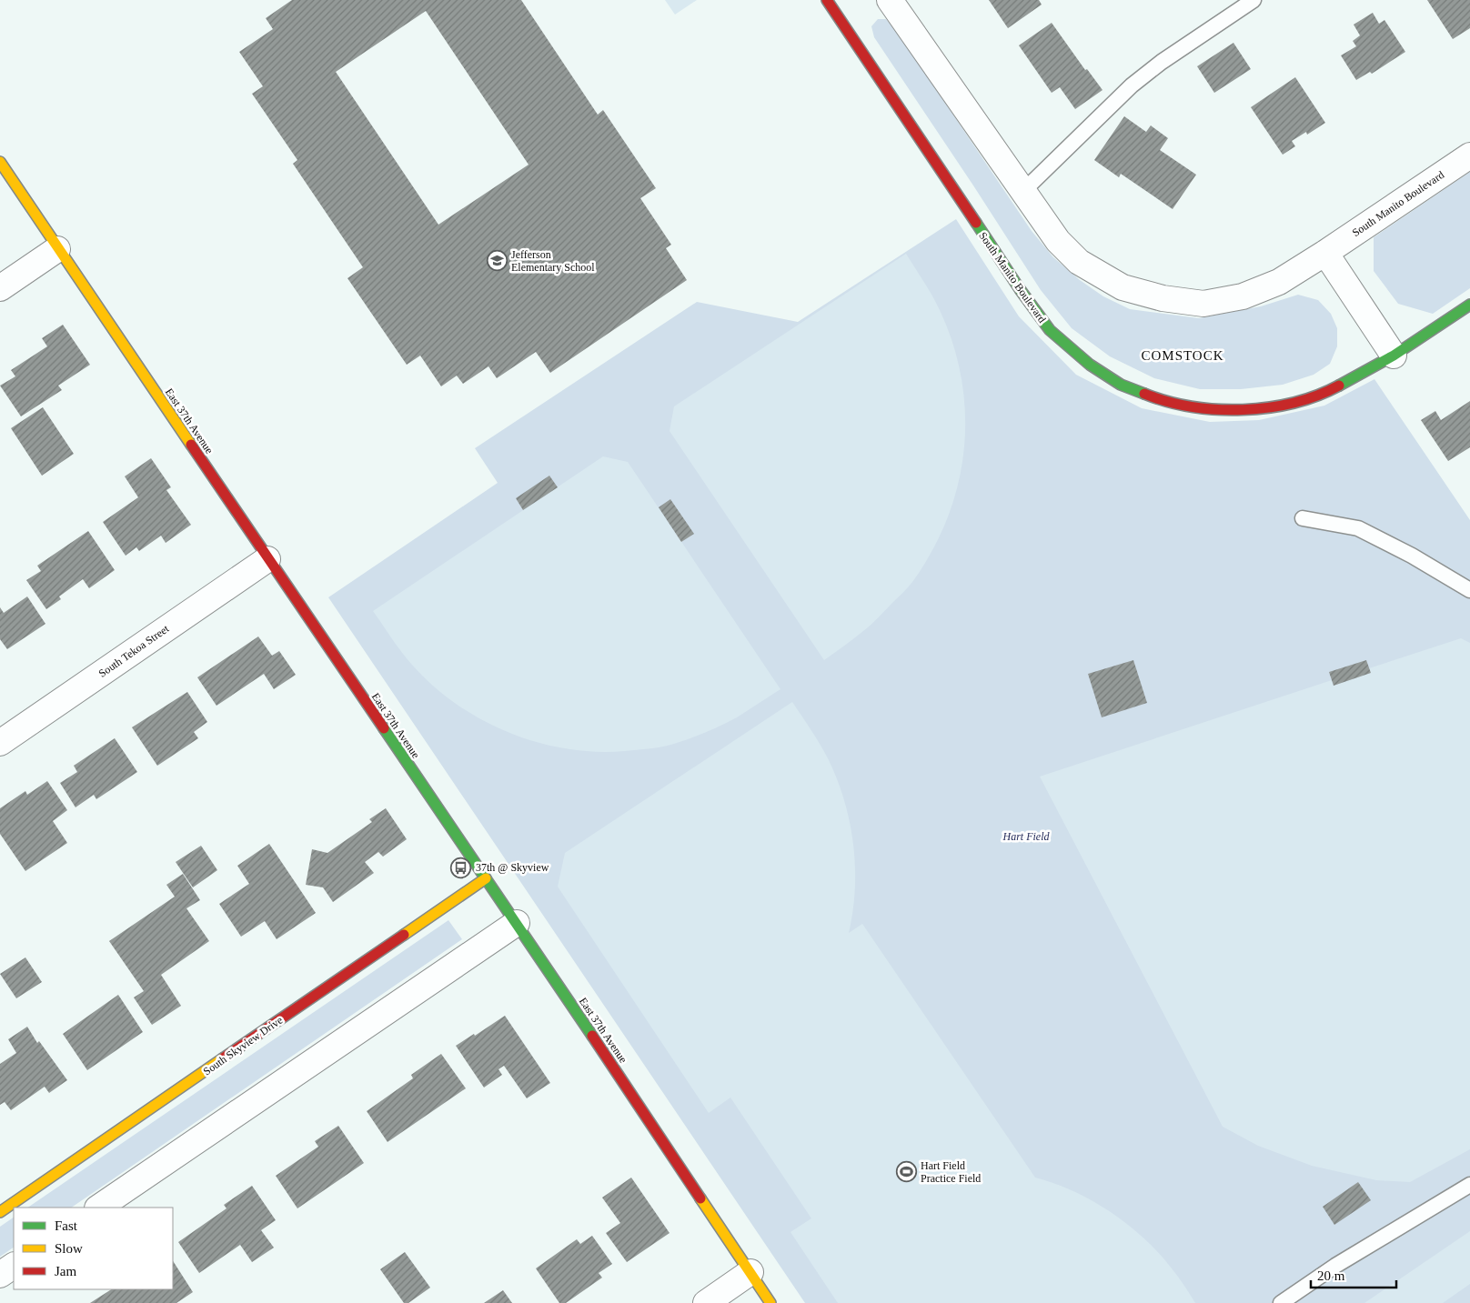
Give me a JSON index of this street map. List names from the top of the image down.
{
  "streets": {
    "street": [
      "South Manito Boulevard",
      "East 37th Avenue",
      "South Tekoa Street",
      "South Skyview Drive"
    ]
  },
  "crossings": [
    ["East 37th Avenue", "South Tekoa Street"],
    ["East 37th Avenue", "South Skyview Drive"]
  ],
  "districts": ["COMSTOCK"],
  "parks": ["Hart Field"],
  "places": {
    "school or university": ["Jefferson Elementary School"],
    "bus stop": ["37th @ Skyview"],
    "sports": ["Hart Field Practice Field"]
  },
  "legend": ["Fast", "Slow", "Jam"],
  "scale_bar": "20 m"
}
